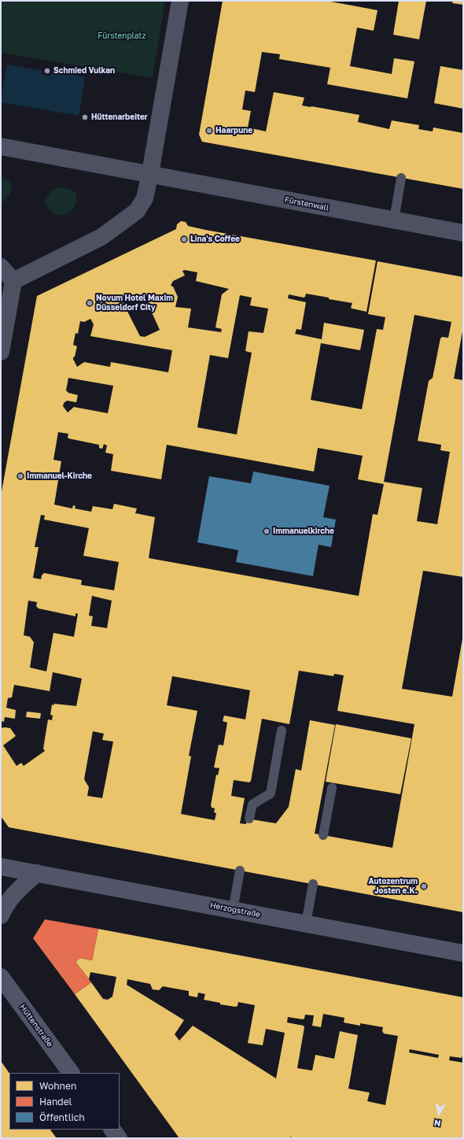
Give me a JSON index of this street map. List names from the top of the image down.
{
  "streets": {
    "main road": ["Herzogstraße", "Hüttenstraße"],
    "street": ["Fürstenwall"]
  },
  "parks": ["Fürstenplatz"],
  "places": [
    "Schmied Vulkan",
    "Hüttenarbeiter",
    "Haarpune",
    "Lina's Coffee",
    "Novum Hotel Maxim Düsseldorf City",
    "Immanuel-Kirche",
    "Immanuelkirche",
    "Autozentrum Josten e.K."
  ],
  "legend": ["Wohnen", "Handel", "Öffentlich"],
  "north": "bottom"
}
